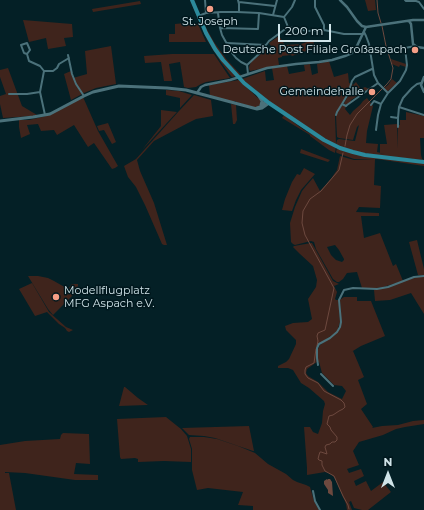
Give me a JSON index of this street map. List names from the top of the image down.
{
  "places": [
    "St. Joseph",
    "Deutsche Post Filiale Großaspach",
    "Gemeindehalle",
    "Modellflugplatz MFG Aspach e.V."
  ],
  "scale_bar": "200 m",
  "north": "top"
}
